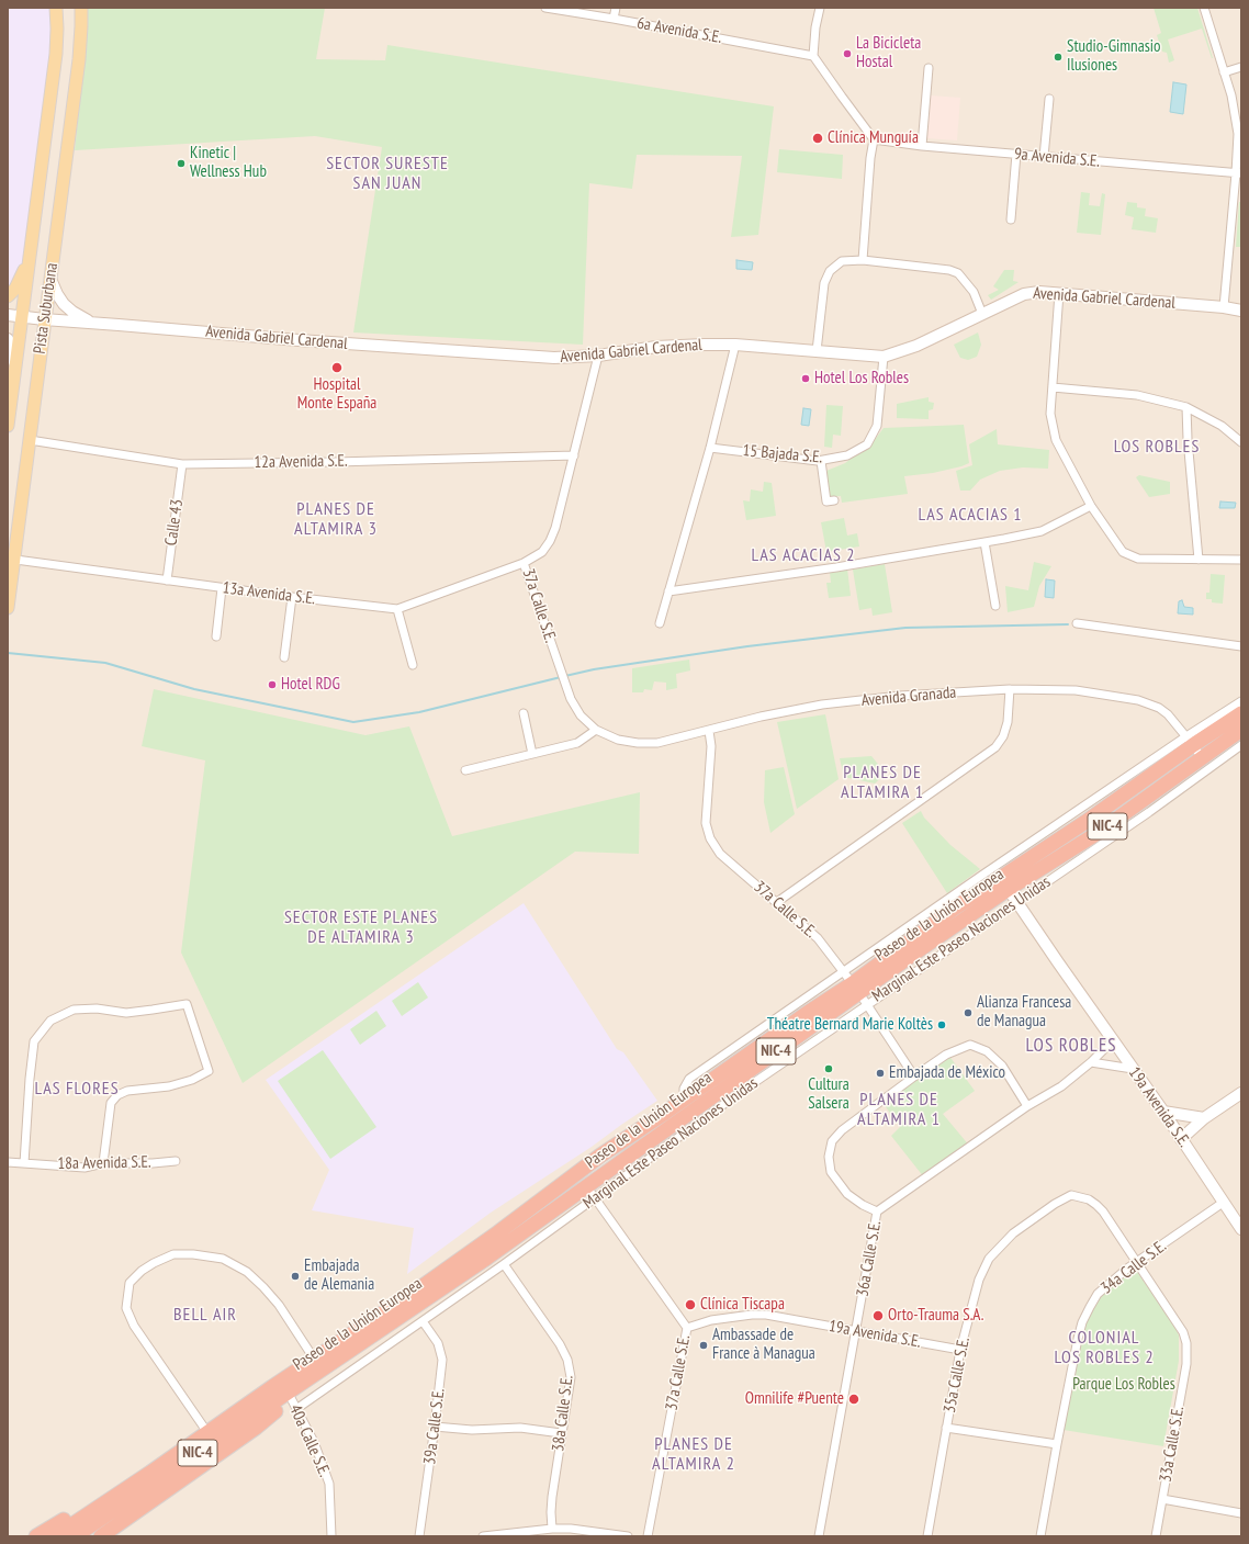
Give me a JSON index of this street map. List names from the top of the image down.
{
  "streets": {
    "highway": ["NIC-4", "Paseo de la Unión Europea"],
    "main road": ["Pista Suburbana"],
    "street": [
      "6a Avenida S.E.",
      "9a Avenida S.E.",
      "Avenida Gabriel Cardenal",
      "15 Bajada S.E.",
      "12a Avenida S.E.",
      "Calle 43",
      "13a Avenida S.E.",
      "37a Calle S.E.",
      "Avenida Granada",
      "Marginal Este Paseo Naciones Unidas",
      "19a Avenida S.E.",
      "18a Avenida S.E.",
      "36a Calle S.E.",
      "34a Calle S.E.",
      "35a Calle S.E.",
      "38a Calle S.E.",
      "39a Calle S.E.",
      "40a Calle S.E.",
      "33a Calle S.E."
    ]
  },
  "crossings": [
    ["Avenida Gabriel Cardenal", "Pista Suburbana"],
    ["Avenida Gabriel Cardenal", "15 Bajada S.E."],
    ["Avenida Gabriel Cardenal", "37a Calle S.E."],
    ["Pista Suburbana", "12a Avenida S.E."],
    ["Pista Suburbana", "13a Avenida S.E."],
    ["12a Avenida S.E.", "Calle 43"],
    ["12a Avenida S.E.", "37a Calle S.E."],
    ["Calle 43", "13a Avenida S.E."],
    ["13a Avenida S.E.", "37a Calle S.E."],
    ["37a Calle S.E.", "Avenida Granada"],
    ["37a Calle S.E.", "Paseo de la Unión Europea"],
    ["37a Calle S.E.", "Marginal Este Paseo Naciones Unidas"],
    ["37a Calle S.E.", "19a Avenida S.E."],
    ["Avenida Granada", "Paseo de la Unión Europea"],
    ["Paseo de la Unión Europea", "Marginal Este Paseo Naciones Unidas"],
    ["Paseo de la Unión Europea", "19a Avenida S.E."],
    ["Marginal Este Paseo Naciones Unidas", "19a Avenida S.E."],
    ["Marginal Este Paseo Naciones Unidas", "38a Calle S.E."],
    ["Marginal Este Paseo Naciones Unidas", "39a Calle S.E."],
    ["Marginal Este Paseo Naciones Unidas", "40a Calle S.E."],
    ["19a Avenida S.E.", "36a Calle S.E."],
    ["19a Avenida S.E.", "34a Calle S.E."],
    ["19a Avenida S.E.", "35a Calle S.E."],
    ["34a Calle S.E.", "35a Calle S.E."],
    ["34a Calle S.E.", "33a Calle S.E."],
    ["35a Calle S.E.", "33a Calle S.E."]
  ],
  "districts": [
    "SECTOR SURESTE SAN JUAN",
    "LOS ROBLES",
    "PLANES DE ALTAMIRA 3",
    "LAS ACACIAS 1",
    "LAS ACACIAS 2",
    "PLANES DE ALTAMIRA 1",
    "SECTOR ESTE PLANES DE ALTAMIRA 3",
    "LOS ROBLES",
    "LAS FLORES",
    "PLANES DE ALTAMIRA 1",
    "BELL AIR",
    "COLONIAL LOS ROBLES 2",
    "PLANES DE ALTAMIRA 2"
  ],
  "parks": ["Parque Los Robles"],
  "places": [
    "La Bicicleta Hostal",
    "Studio-Gimnasio Ilusiones",
    "Clínica Munguía",
    "Kinetic | Wellness Hub",
    "Hospital Monte España",
    "Hotel Los Robles",
    "Hotel RDG",
    "Alianza Francesa de Managua",
    "Théatre Bernard Marie Koltès",
    "Cultura Salsera",
    "Embajada de México",
    "Embajada de Alemania",
    "Clínica Tiscapa",
    "Orto-Trauma S.A.",
    "Ambassade de France à Managua",
    "Omnilife #Puente"
  ]
}
